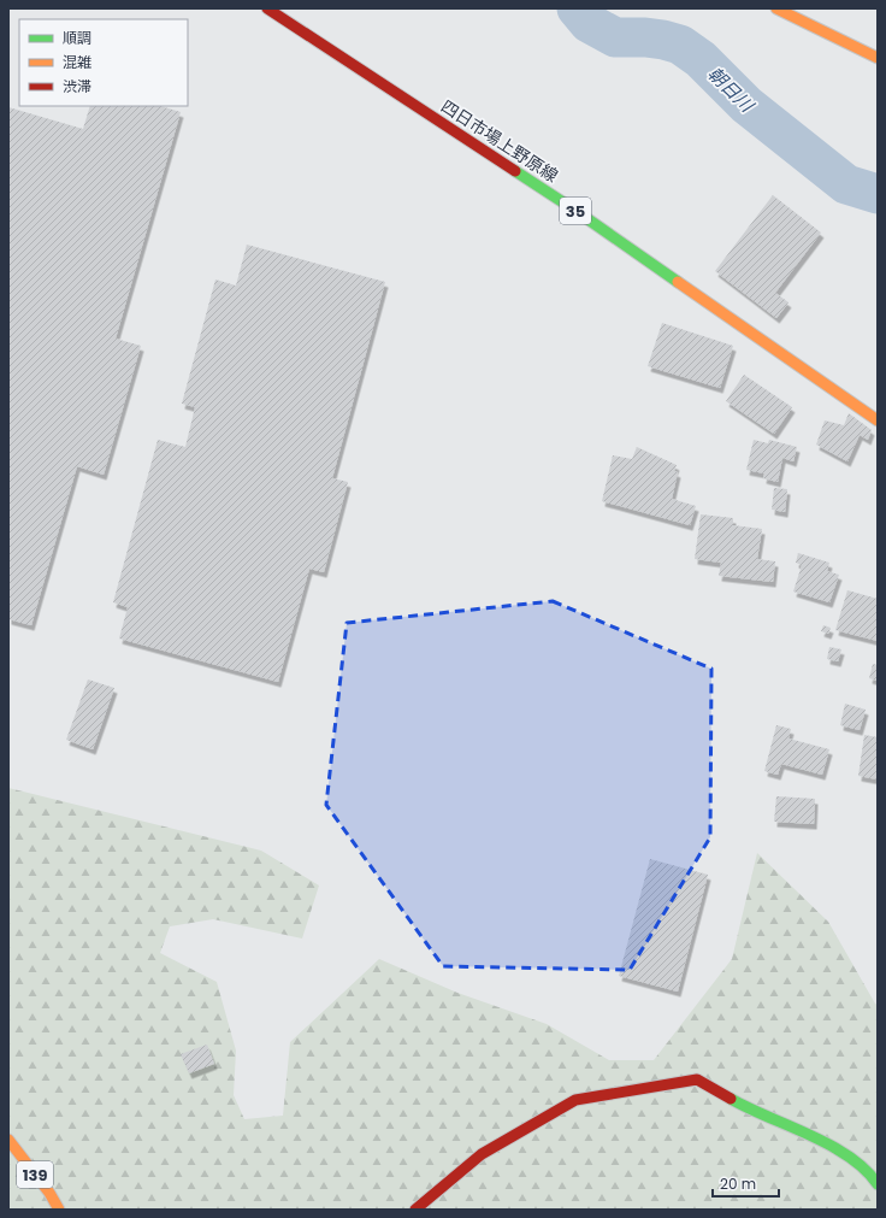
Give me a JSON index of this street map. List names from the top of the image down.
{
  "streets": {
    "main road": ["四日市場上野原線", "35", "139"]
  },
  "water": ["朝日川"],
  "legend": ["順調", "混雑", "渋滞"],
  "scale_bar": "20 m"
}
